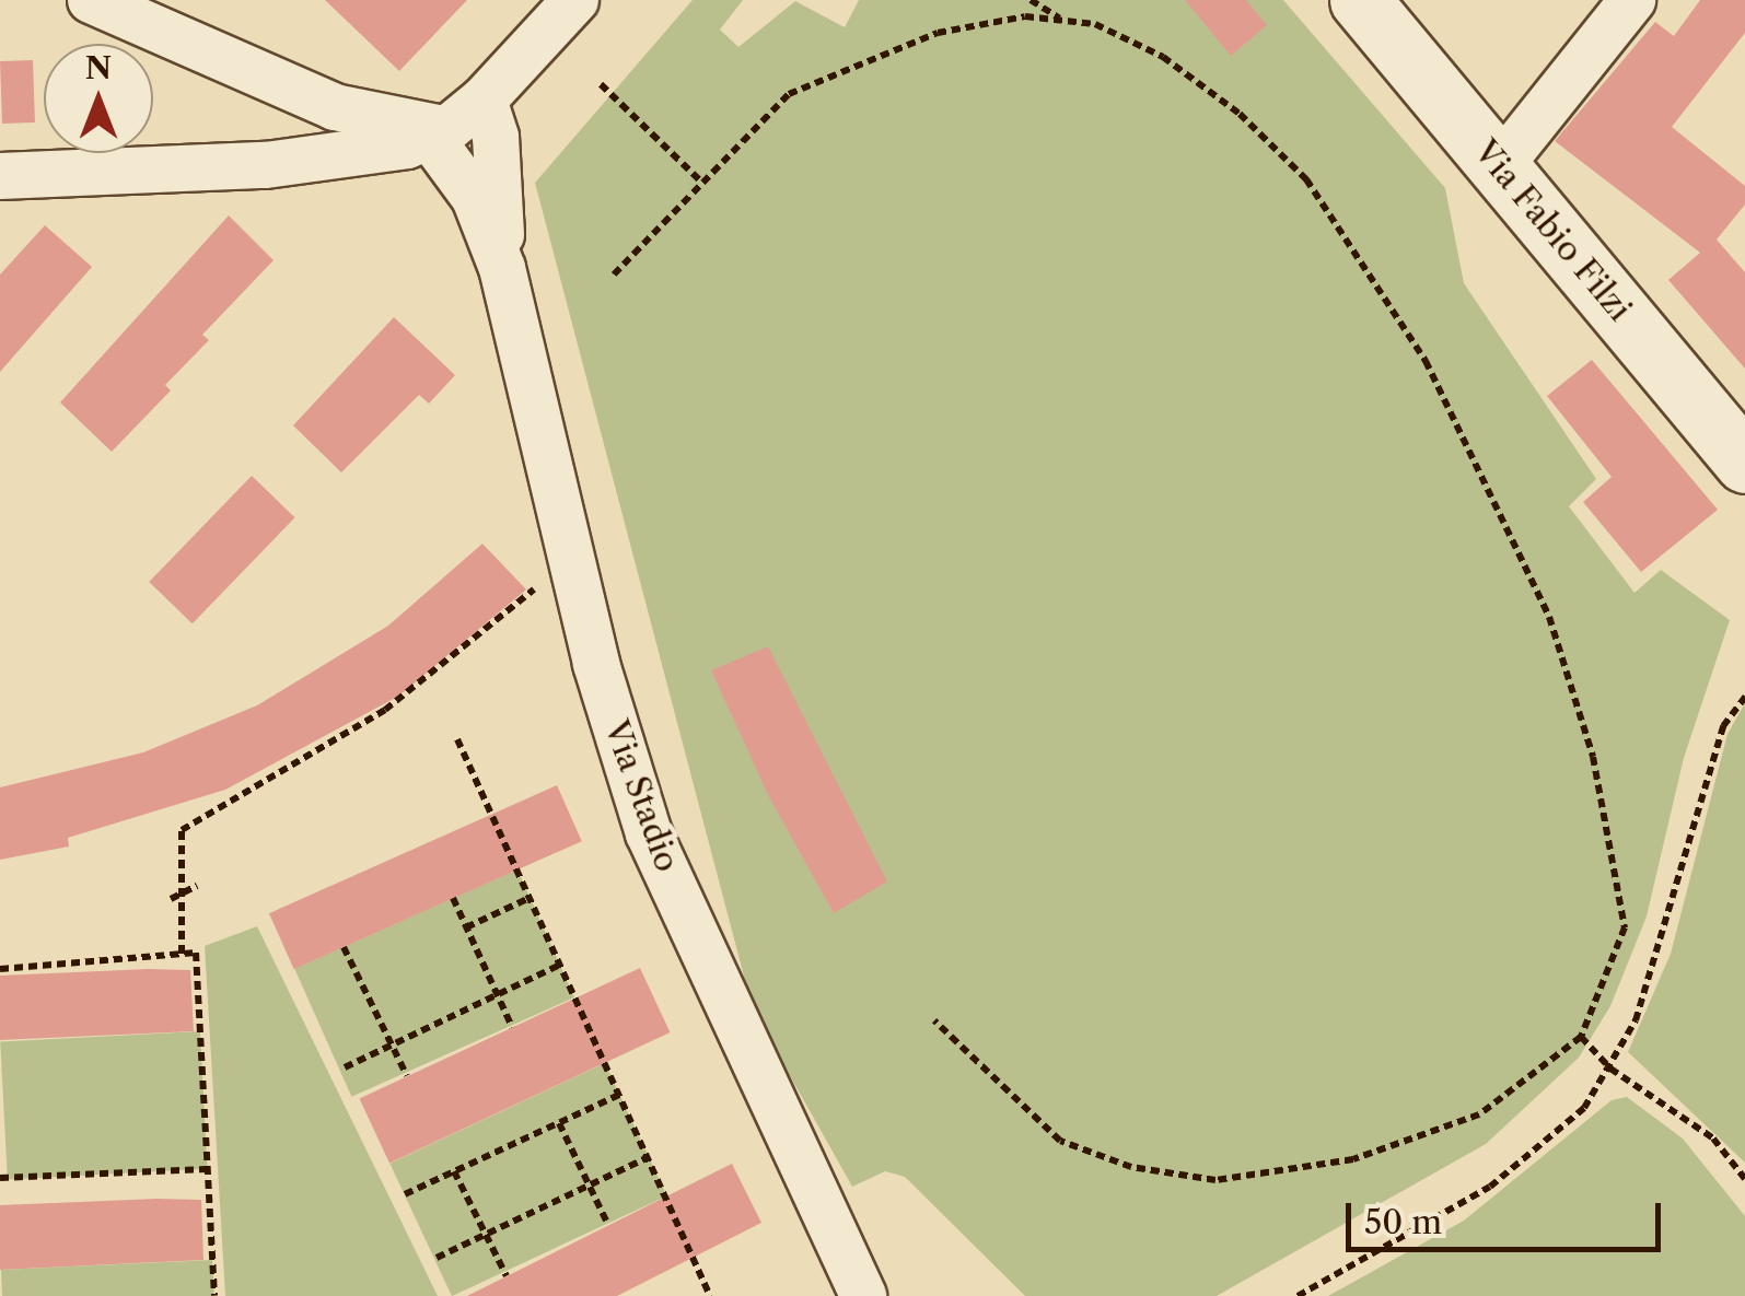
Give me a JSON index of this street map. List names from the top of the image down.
{
  "streets": {
    "street": ["Via Fabio Filzi", "Via Stadio"]
  },
  "scale_bar": "50 m",
  "north": "top"
}
